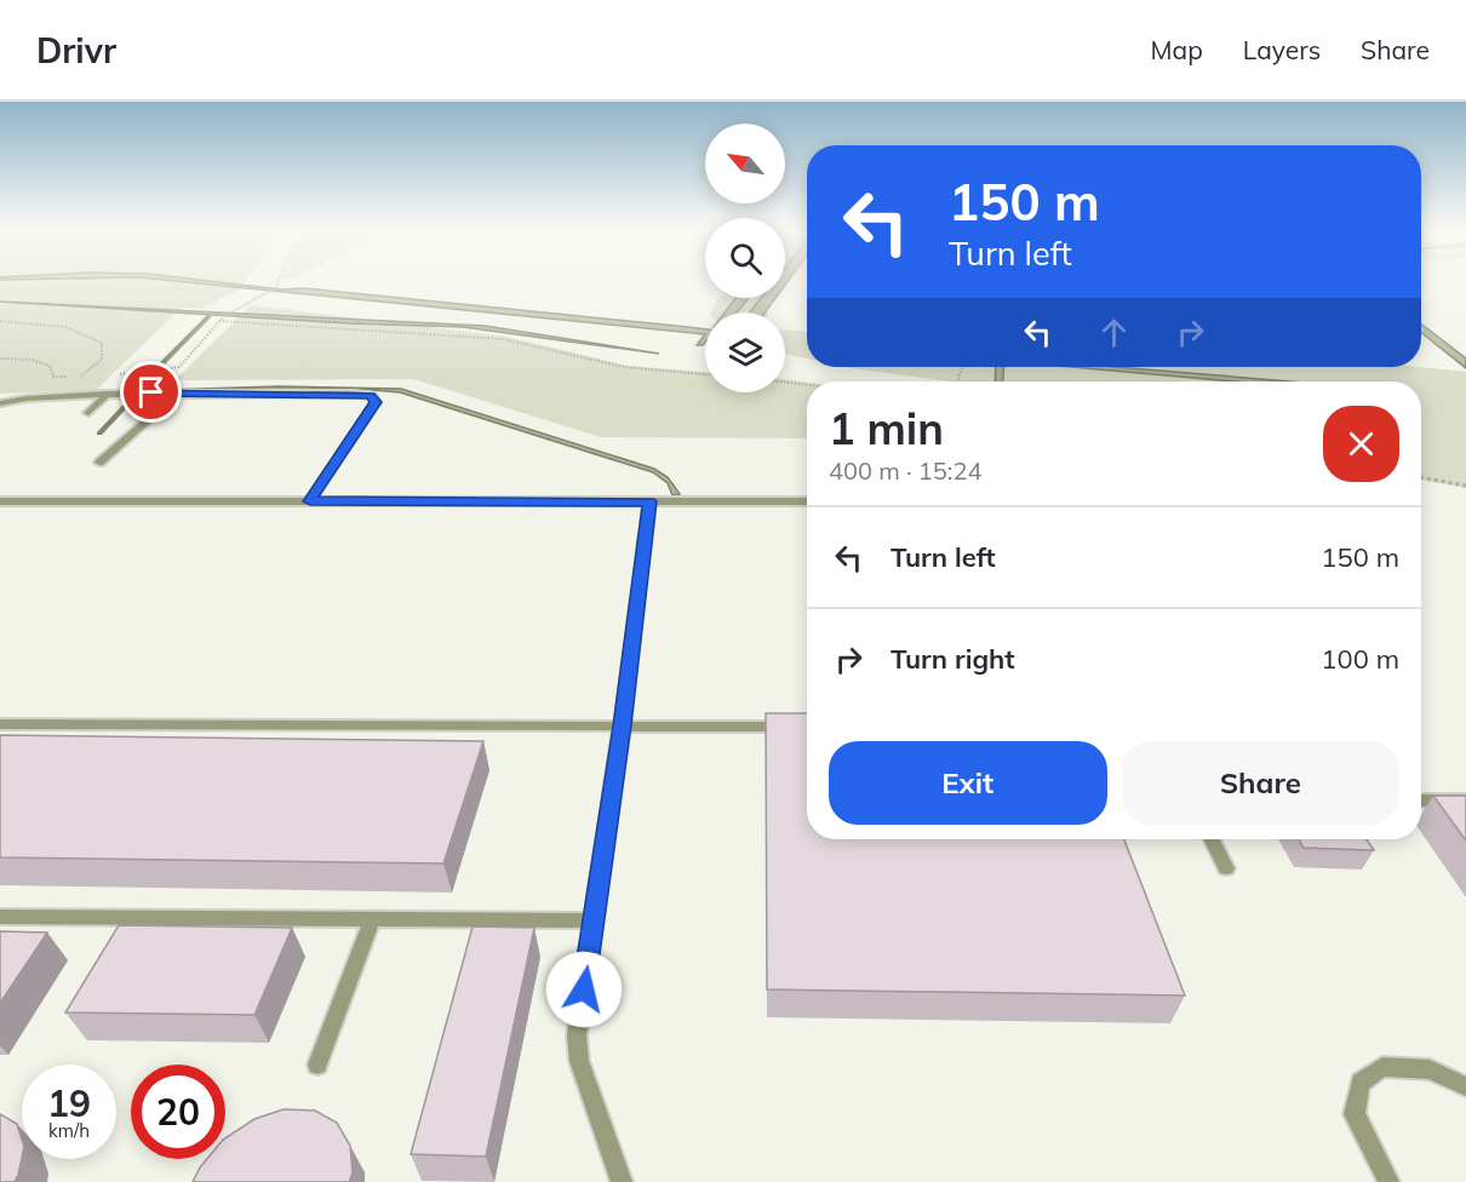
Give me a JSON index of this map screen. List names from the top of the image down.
{
  "north": "top left",
  "page": {
    "header": "Drivr",
    "nav": ["Map", "Layers", "Share"],
    "turn": ["150 m", "Turn left"],
    "heading": ["1 min", "400 m · 15:24"],
    "list": [
      {
        "name": "Turn left",
        "value": "150 m"
      },
      {
        "name": "Turn right",
        "value": "100 m"
      }
    ],
    "buttons": ["Exit", "Share"],
    "speed": "19 km/h",
    "limit": "20"
  }
}
